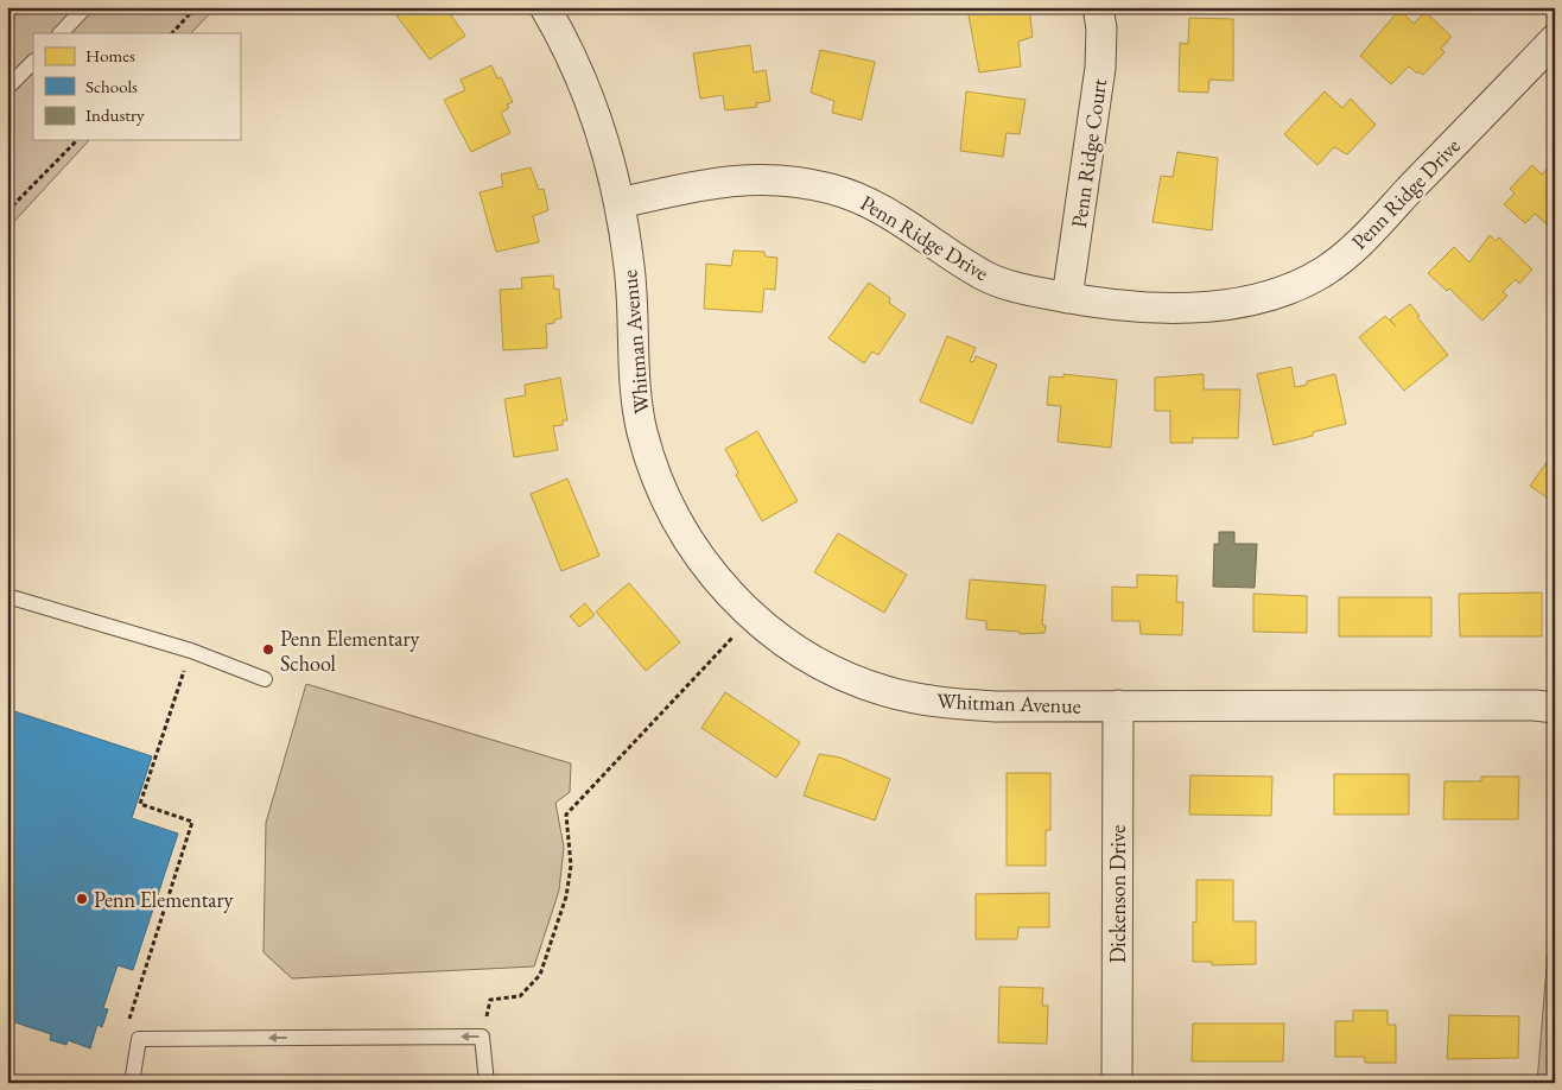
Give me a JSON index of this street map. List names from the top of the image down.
{
  "streets": {
    "street": [
      "Penn Ridge Court",
      "Penn Ridge Drive",
      "Whitman Avenue",
      "Dickenson Drive"
    ]
  },
  "crossings": [
    ["Penn Ridge Court", "Penn Ridge Drive"],
    ["Penn Ridge Drive", "Whitman Avenue"],
    ["Whitman Avenue", "Dickenson Drive"]
  ],
  "places": ["Penn Elementary School", "Penn Elementary"],
  "legend": ["Homes", "Schools", "Industry"]
}
